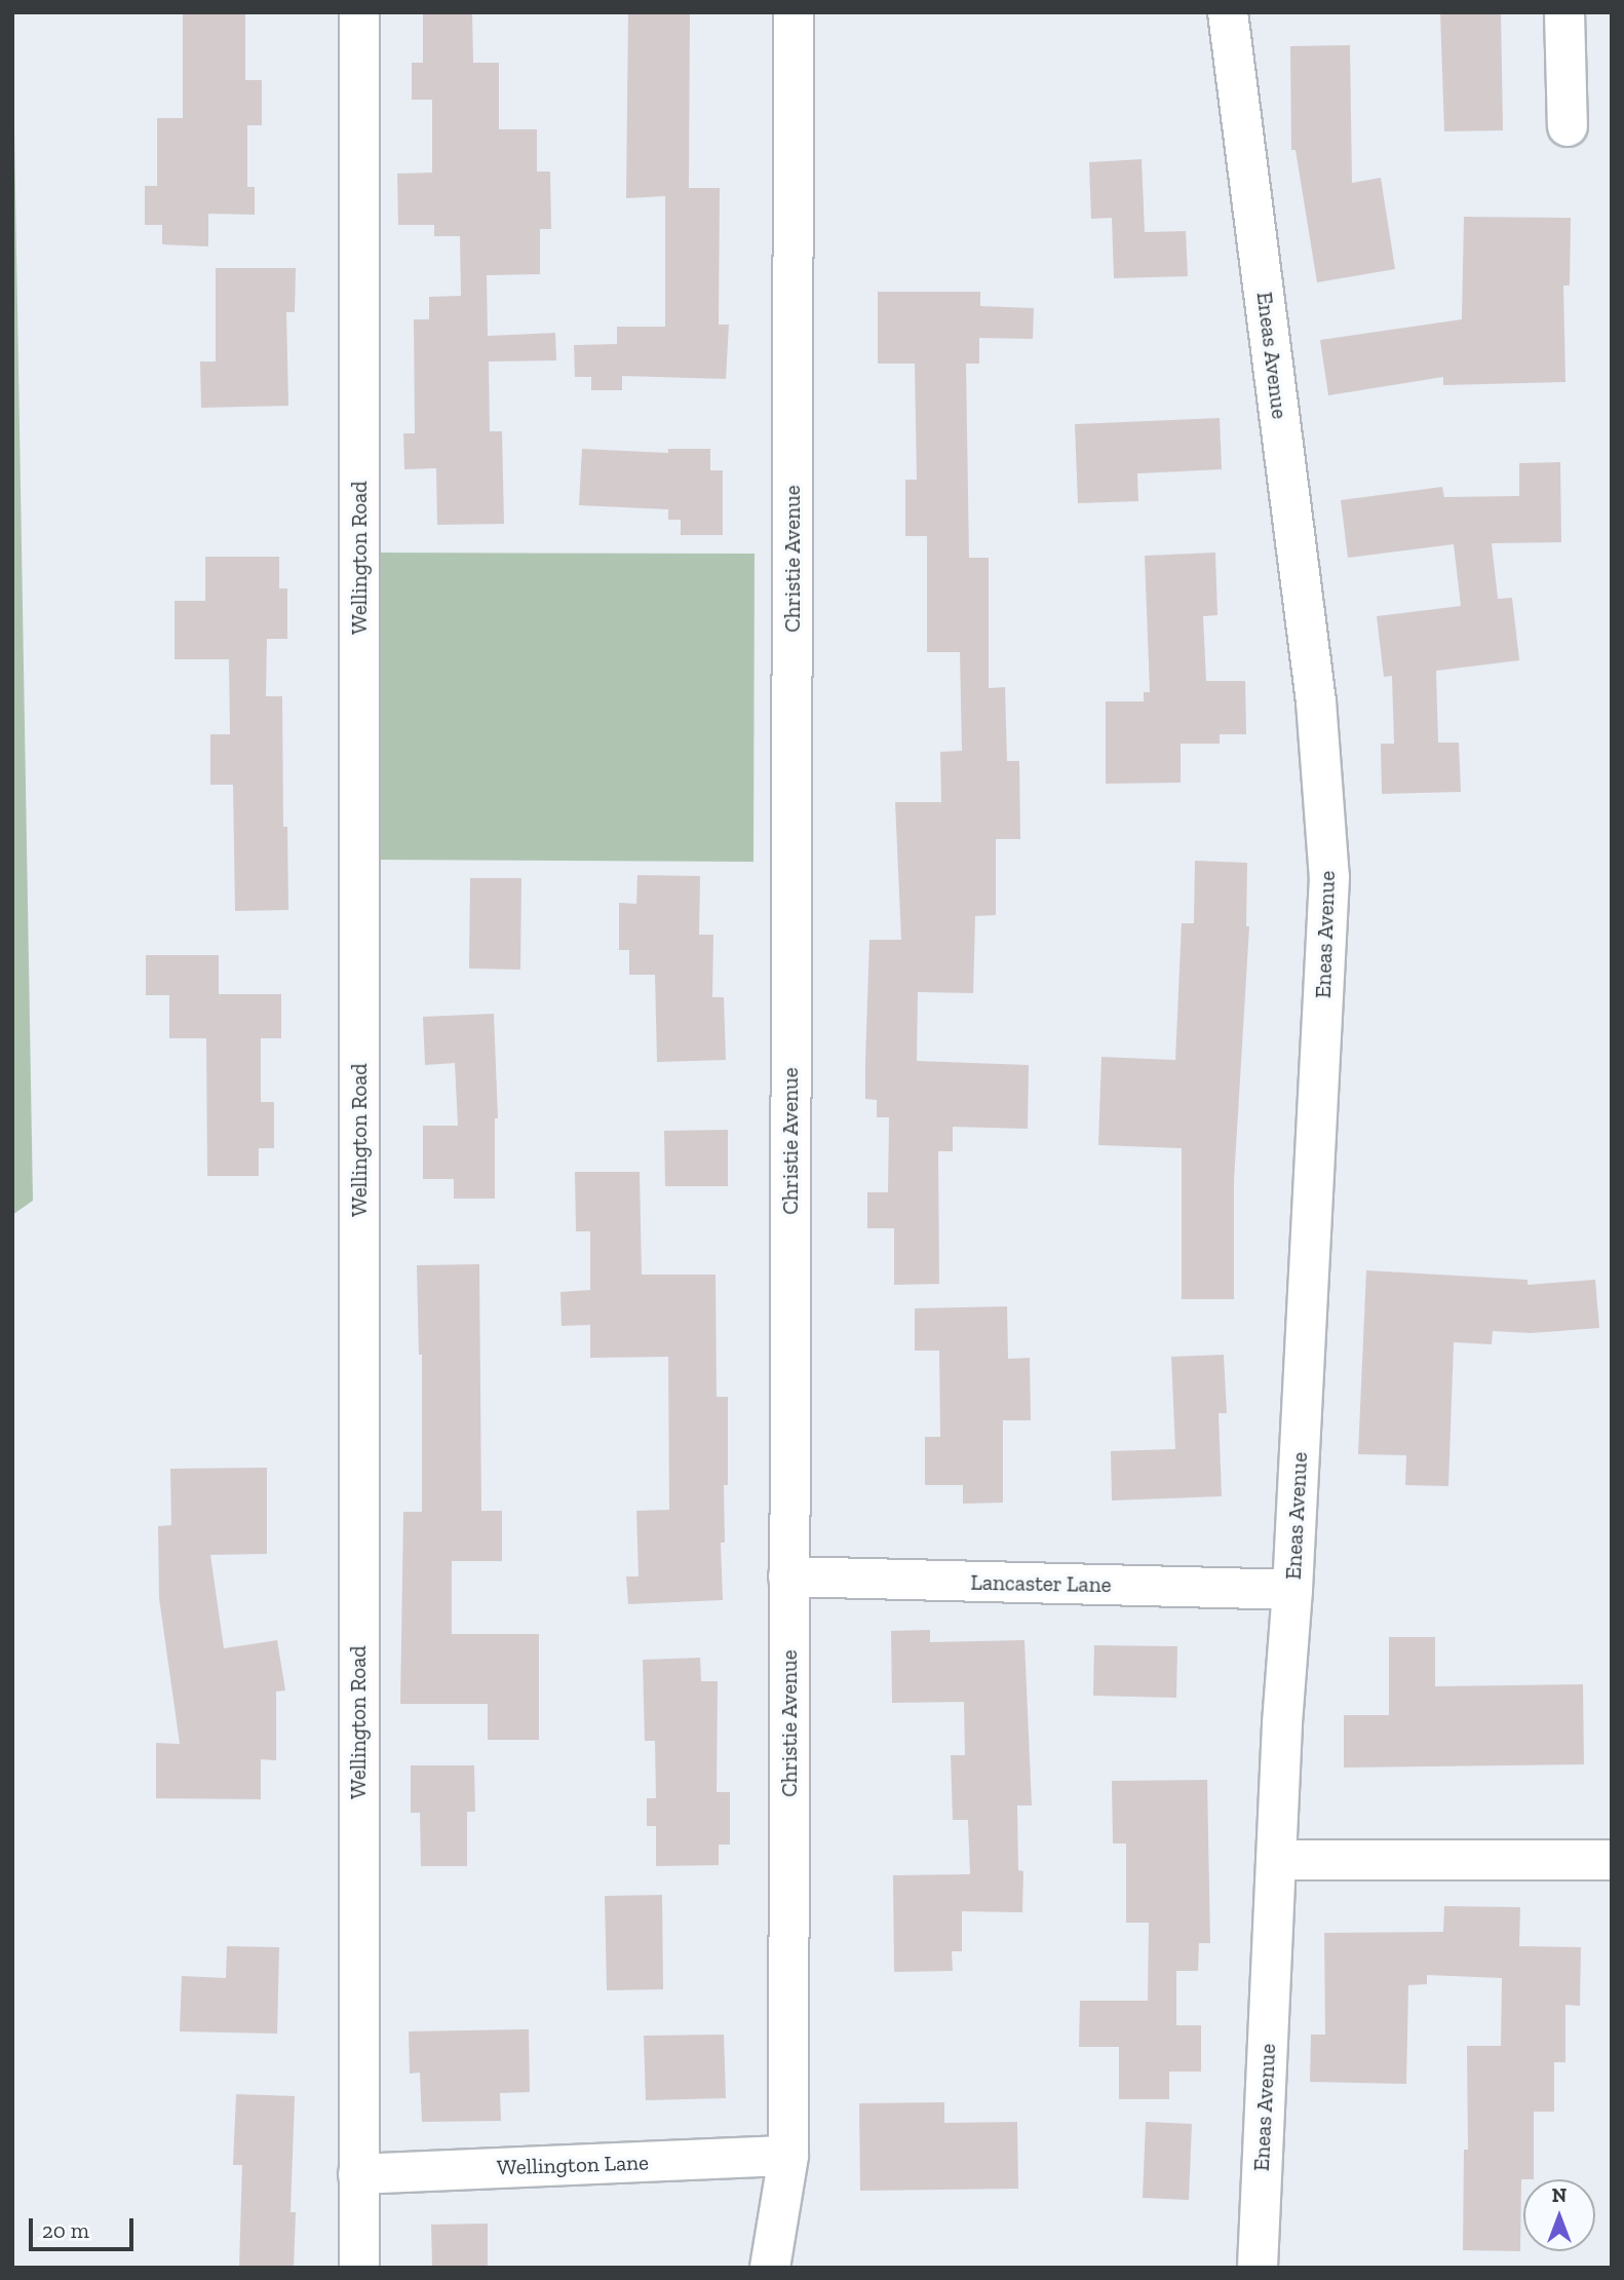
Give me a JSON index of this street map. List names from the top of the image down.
{
  "streets": {
    "street": [
      "Eneas Avenue",
      "Wellington Road",
      "Christie Avenue",
      "Lancaster Lane",
      "Wellington Lane"
    ]
  },
  "crossings": [
    ["Eneas Avenue", "Lancaster Lane"],
    ["Wellington Road", "Wellington Lane"],
    ["Christie Avenue", "Lancaster Lane"],
    ["Christie Avenue", "Wellington Lane"]
  ],
  "scale_bar": "20 m",
  "north": "top"
}
